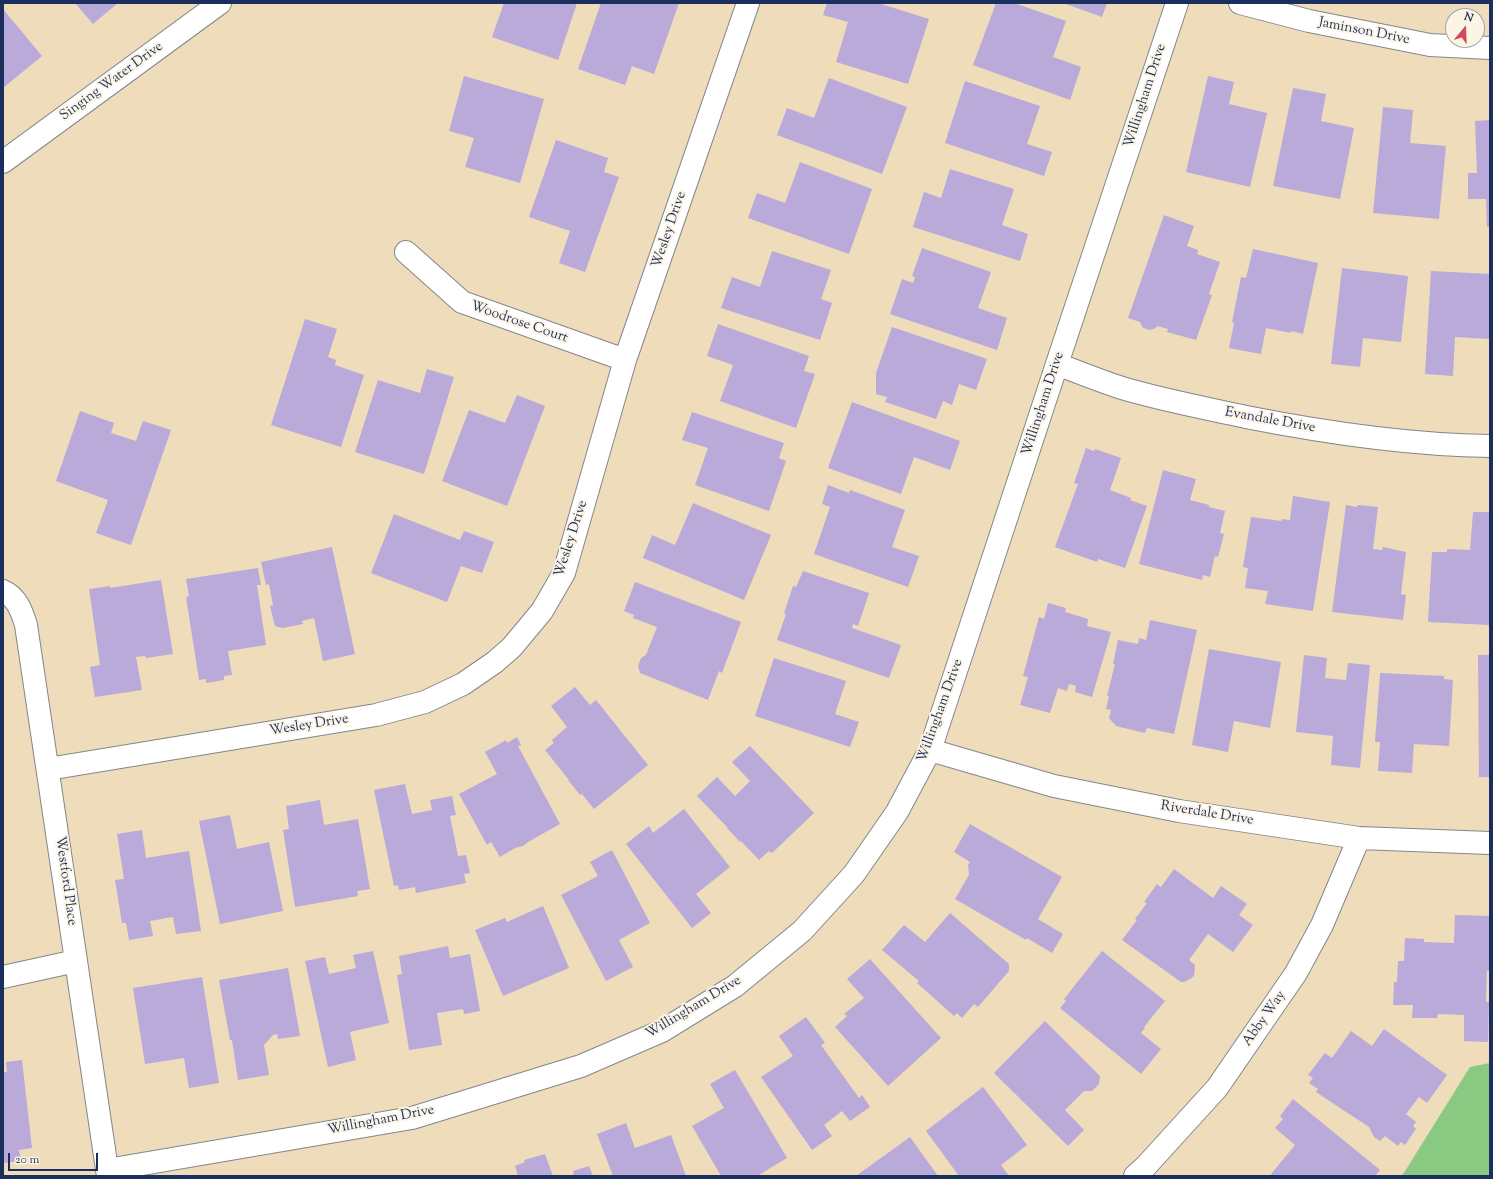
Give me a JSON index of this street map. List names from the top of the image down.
{
  "streets": {
    "street": [
      "Jaminson Drive",
      "Singing Water Drive",
      "Willingham Drive",
      "Wesley Drive",
      "Woodrose Court",
      "Evandale Drive",
      "Riverdale Drive",
      "Westford Place",
      "Abby Way"
    ]
  },
  "crossings": [
    ["Willingham Drive", "Evandale Drive"],
    ["Willingham Drive", "Riverdale Drive"],
    ["Willingham Drive", "Westford Place"],
    ["Wesley Drive", "Woodrose Court"],
    ["Wesley Drive", "Westford Place"],
    ["Riverdale Drive", "Abby Way"]
  ],
  "scale_bar": "20 m",
  "north": "top"
}
